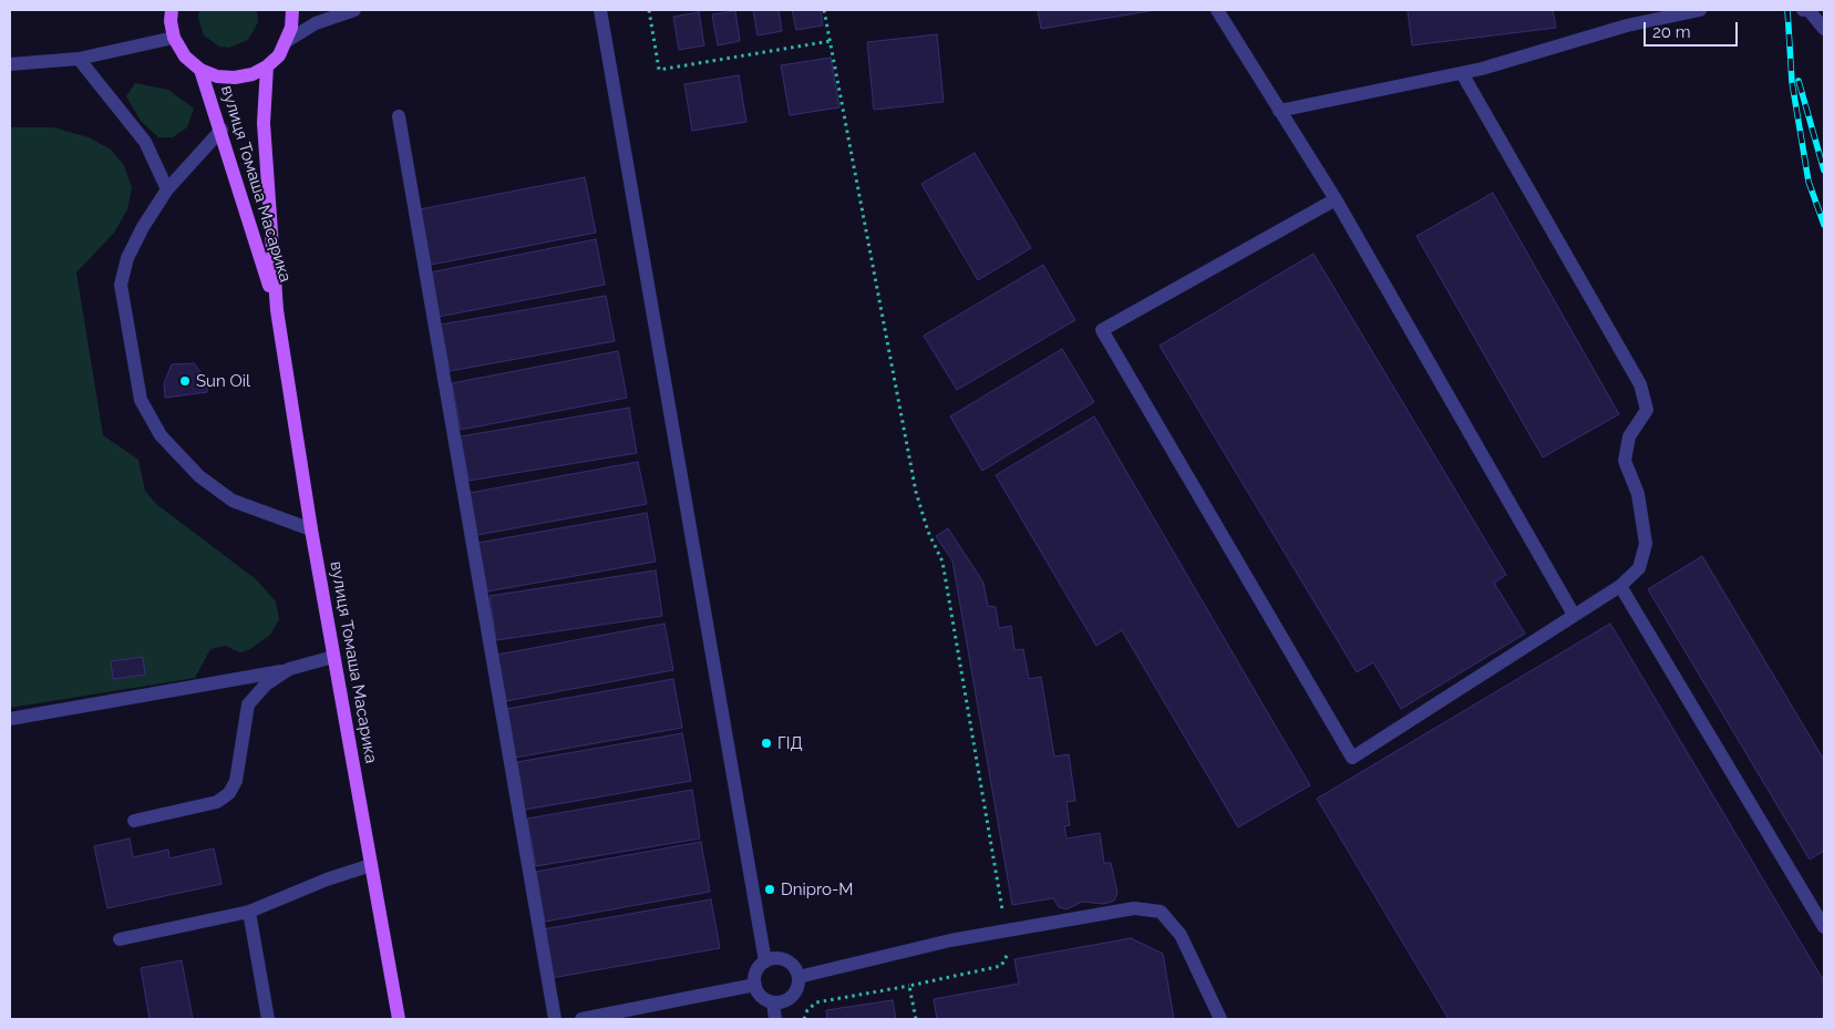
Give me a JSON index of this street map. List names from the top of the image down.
{
  "streets": {
    "main road": ["вулиця Томаша Масарика"]
  },
  "places": ["Sun Oil", "ГІД", "Dnipro-M"],
  "scale_bar": "20 m"
}
